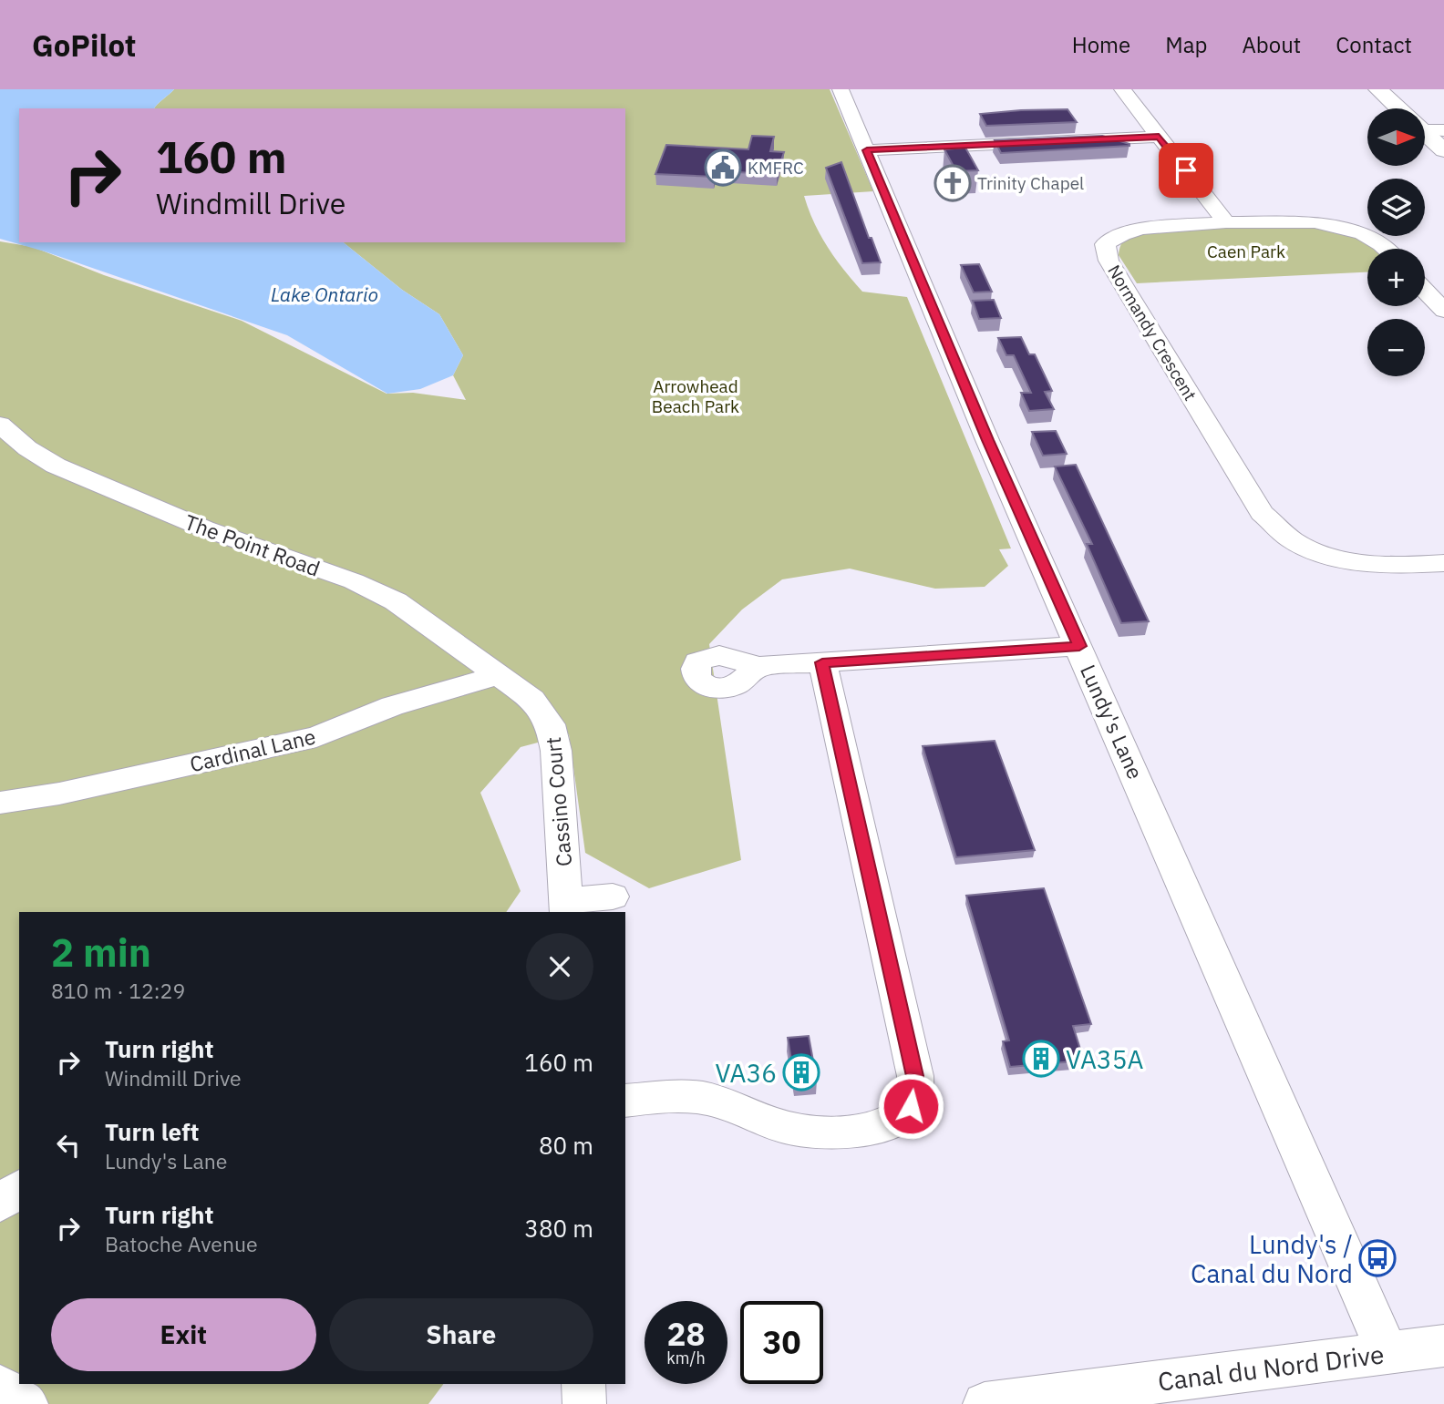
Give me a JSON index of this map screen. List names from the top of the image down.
{
  "streets": {
    "street": [
      "Normandy Crescent",
      "The Point Road",
      "Lundy's Lane",
      "Cardinal Lane",
      "Cassino Court",
      "Canal du Nord Drive"
    ]
  },
  "crossings": [
    ["The Point Road", "Cardinal Lane"],
    ["The Point Road", "Cassino Court"],
    ["Lundy's Lane", "Canal du Nord Drive"],
    ["Cardinal Lane", "Cassino Court"]
  ],
  "water": ["Lake Ontario"],
  "parks": ["Caen Park", "Arrowhead Beach Park"],
  "places": {
    "public building": ["KMFRC"],
    "church": ["Trinity Chapel"],
    "building": ["VA35A", "VA36"],
    "bus stop": ["Lundy's / Canal du Nord"]
  },
  "north": "right",
  "page": {
    "header": "GoPilot",
    "nav": [
      "Home",
      "Map",
      "About",
      "Contact"
    ],
    "map_buttons": ["+", "−"],
    "turn": ["160 m", "Windmill Drive"],
    "heading": ["2 min", "810 m · 12:29"],
    "list": [
      {
        "name": "Turn right",
        "note": "Windmill Drive",
        "value": "160 m"
      },
      {
        "name": "Turn left",
        "note": "Lundy's Lane",
        "value": "80 m"
      },
      {
        "name": "Turn right",
        "note": "Batoche Avenue",
        "value": "380 m"
      }
    ],
    "buttons": ["Exit", "Share"],
    "speed": "28 km/h",
    "limit": "30"
  }
}
